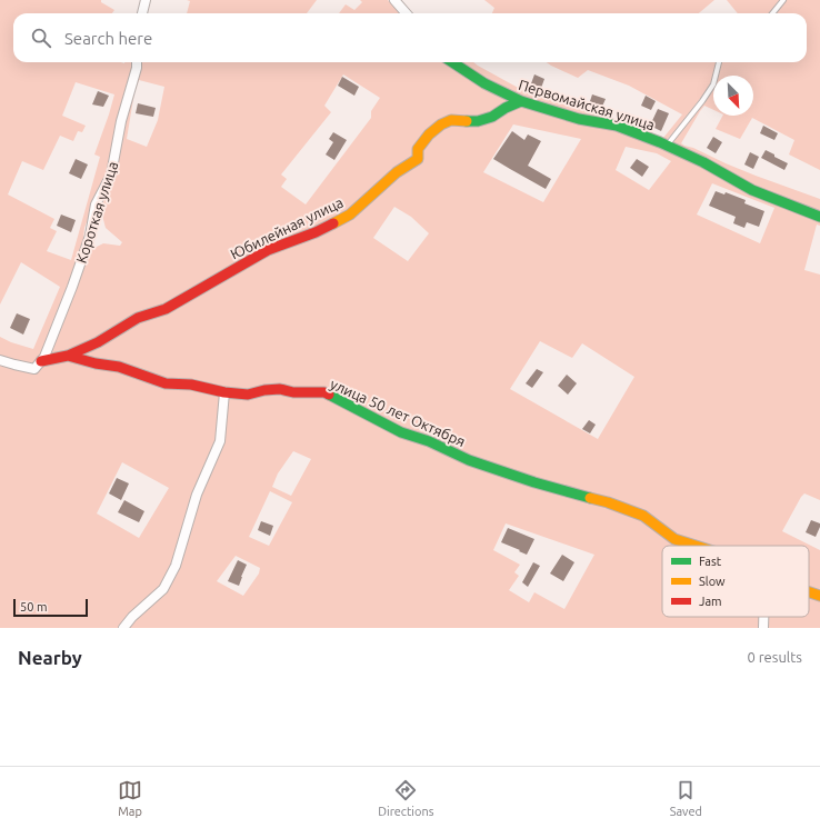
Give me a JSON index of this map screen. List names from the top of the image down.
{
  "streets": {
    "street": [
      "Первомайская улица",
      "Короткая улица",
      "Юбилейная улица",
      "улица 50 лет Октября"
    ]
  },
  "crossings": [
    ["Первомайская улица", "Юбилейная улица"],
    ["Короткая улица", "улица 50 лет Октября"],
    ["Юбилейная улица", "улица 50 лет Октября"]
  ],
  "legend": ["Fast", "Slow", "Jam"],
  "scale_bar": "50 m",
  "north": "bottom right",
  "page": {
    "search": "Search here",
    "scale": "50 m",
    "heading": ["Nearby", "0 results"],
    "nav": ["Map", "Directions", "Saved"]
  }
}
